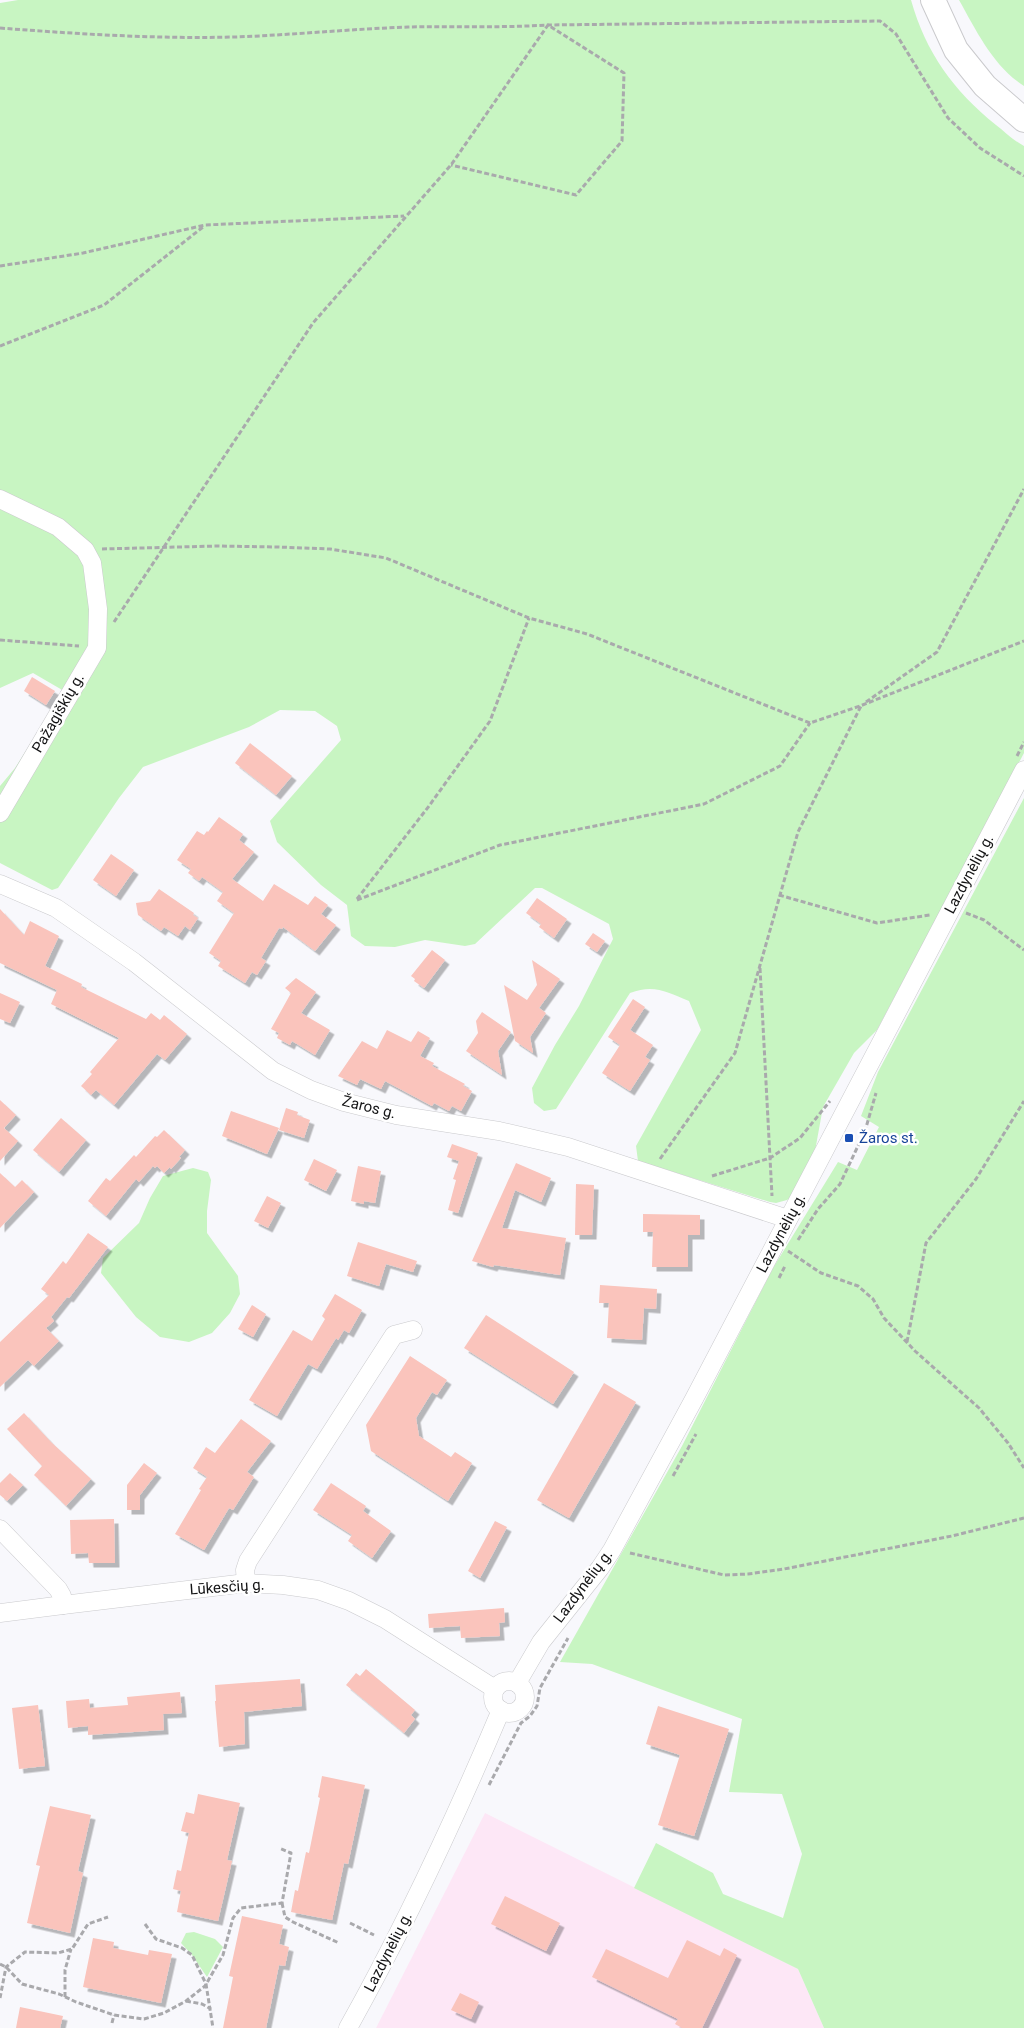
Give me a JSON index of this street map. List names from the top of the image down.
{
  "streets": {
    "street": [
      "Pažagiškių g.",
      "Lazdynėlių g.",
      "Žaros g.",
      "Lūkesčių g."
    ]
  },
  "crossings": [
    ["Lazdynėlių g.", "Žaros g."],
    ["Lazdynėlių g.", "Lūkesčių g."]
  ],
  "places": {
    "transit": ["Žaros st."]
  }
}
